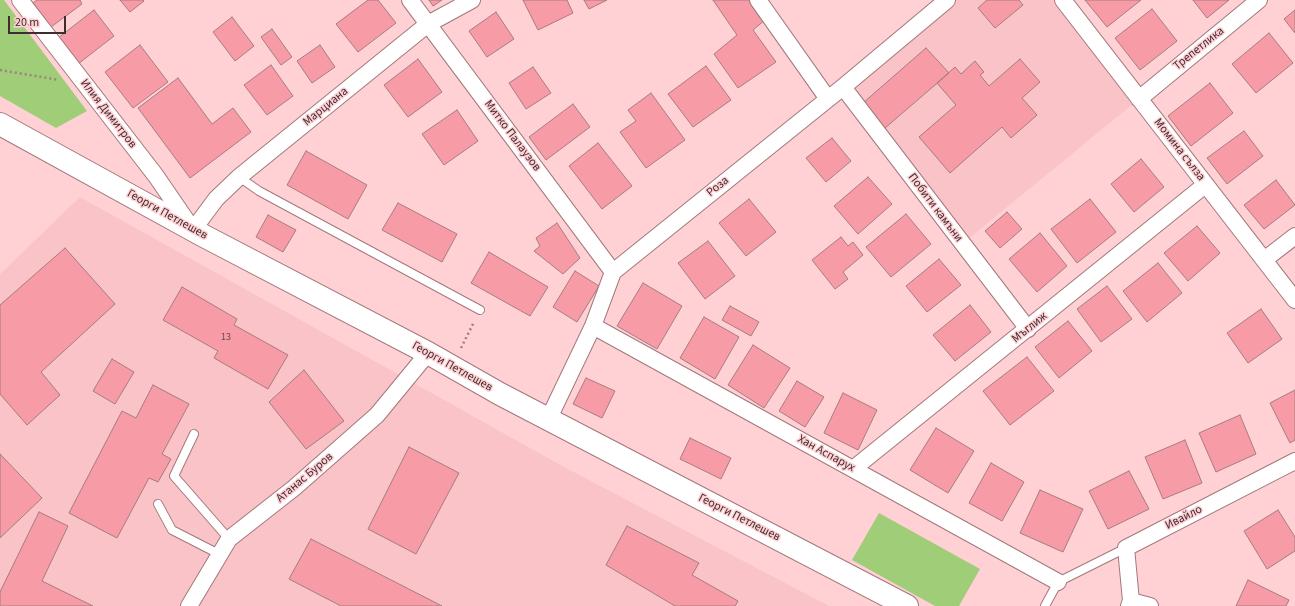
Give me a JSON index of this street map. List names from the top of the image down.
{
  "streets": {
    "main road": ["Георги Петлешев"],
    "street": [
      "Трепетлика",
      "Марциана",
      "Илия Димитров",
      "Митко Палаузов",
      "Момина сълза",
      "Роза",
      "Побити камъни",
      "Мъглиж",
      "Хан Аспарух",
      "Атанас Буров",
      "Ивайло"
    ]
  },
  "crossings": [
    ["Трепетлика", "Момина сълза"],
    ["Марциана", "Илия Димитров"],
    ["Марциана", "Митко Палаузов"],
    ["Марциана", "Георги Петлешев"],
    ["Илия Димитров", "Георги Петлешев"],
    ["Митко Палаузов", "Роза"],
    ["Момина сълза", "Мъглиж"],
    ["Роза", "Побити камъни"],
    ["Побити камъни", "Мъглиж"],
    ["Георги Петлешев", "Атанас Буров"],
    ["Мъглиж", "Хан Аспарух"]
  ],
  "house_numbers": ["13"],
  "scale_bar": "20 m"
}
